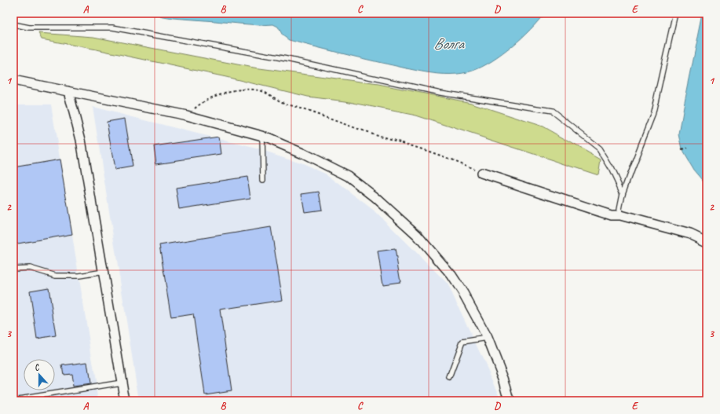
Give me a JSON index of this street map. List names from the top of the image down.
{
  "water": ["Волга"],
  "north": "top",
  "grid": {
    "columns": [
      "A",
      "B",
      "C",
      "D",
      "E"
    ],
    "rows": ["1", "2", "3"]
  }
}
